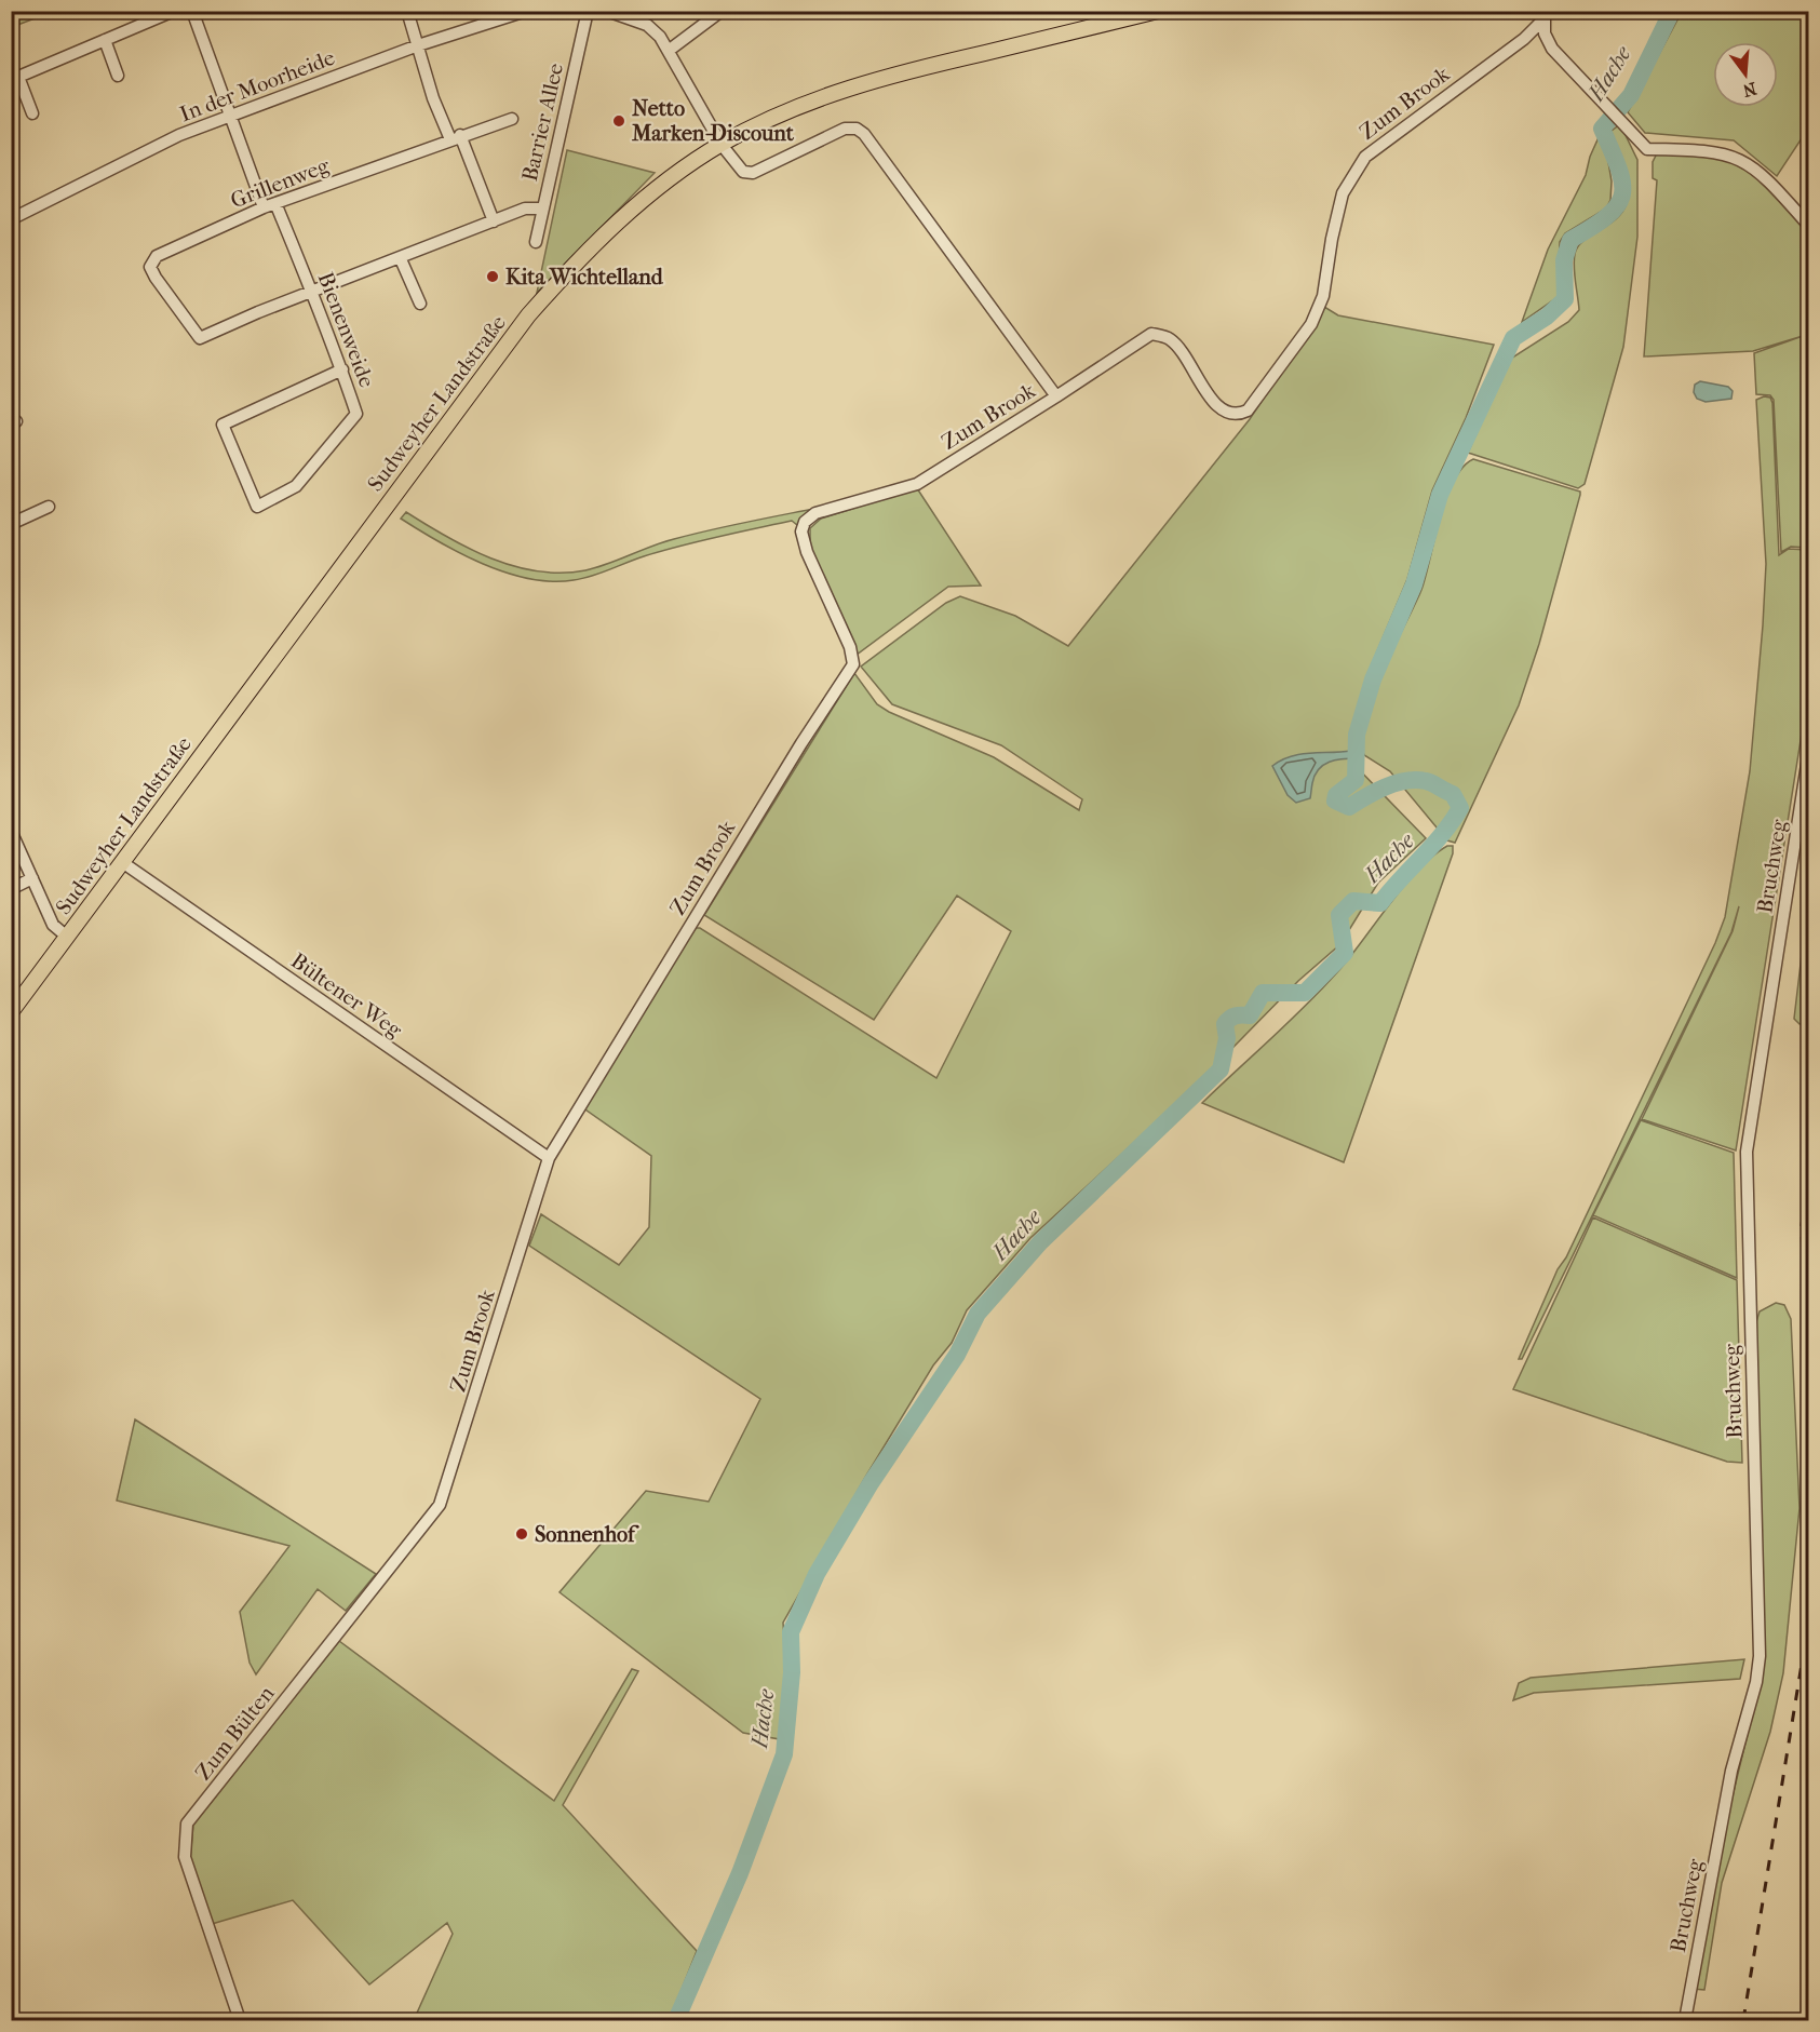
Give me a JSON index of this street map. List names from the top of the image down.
{
  "streets": {
    "main road": ["Sudweyher Landstraße"],
    "street": [
      "In der Moorheide",
      "Zum Brook",
      "Barrier Allee",
      "Grillenweg",
      "Bienenweide",
      "Bruchweg",
      "Bültener Weg",
      "Zum Bülten"
    ]
  },
  "crossings": [
    ["In der Moorheide", "Bienenweide"],
    ["Zum Brook", "Sudweyher Landstraße"],
    ["Zum Brook", "Bültener Weg"],
    ["Zum Brook", "Zum Bülten"],
    ["Grillenweg", "Bienenweide"],
    ["Sudweyher Landstraße", "Bültener Weg"]
  ],
  "water": ["Hache"],
  "places": ["Netto Marken-Discount", "Kita Wichtelland", "Sonnenhof"],
  "north": "bottom"
}
